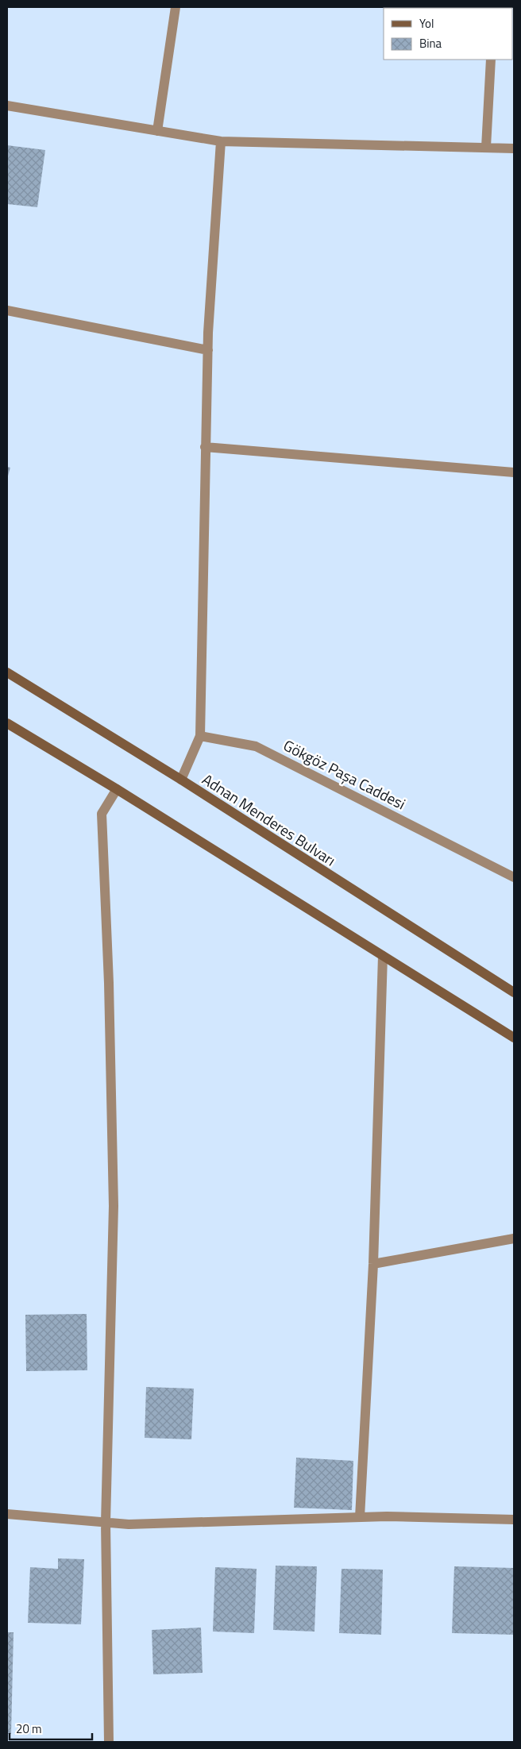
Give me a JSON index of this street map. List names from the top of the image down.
{
  "streets": {
    "main road": ["Adnan Menderes Bulvarı"],
    "street": ["Gökgöz Paşa Caddesi"]
  },
  "legend": ["Yol", "Bina"],
  "scale_bar": "20 m"
}
